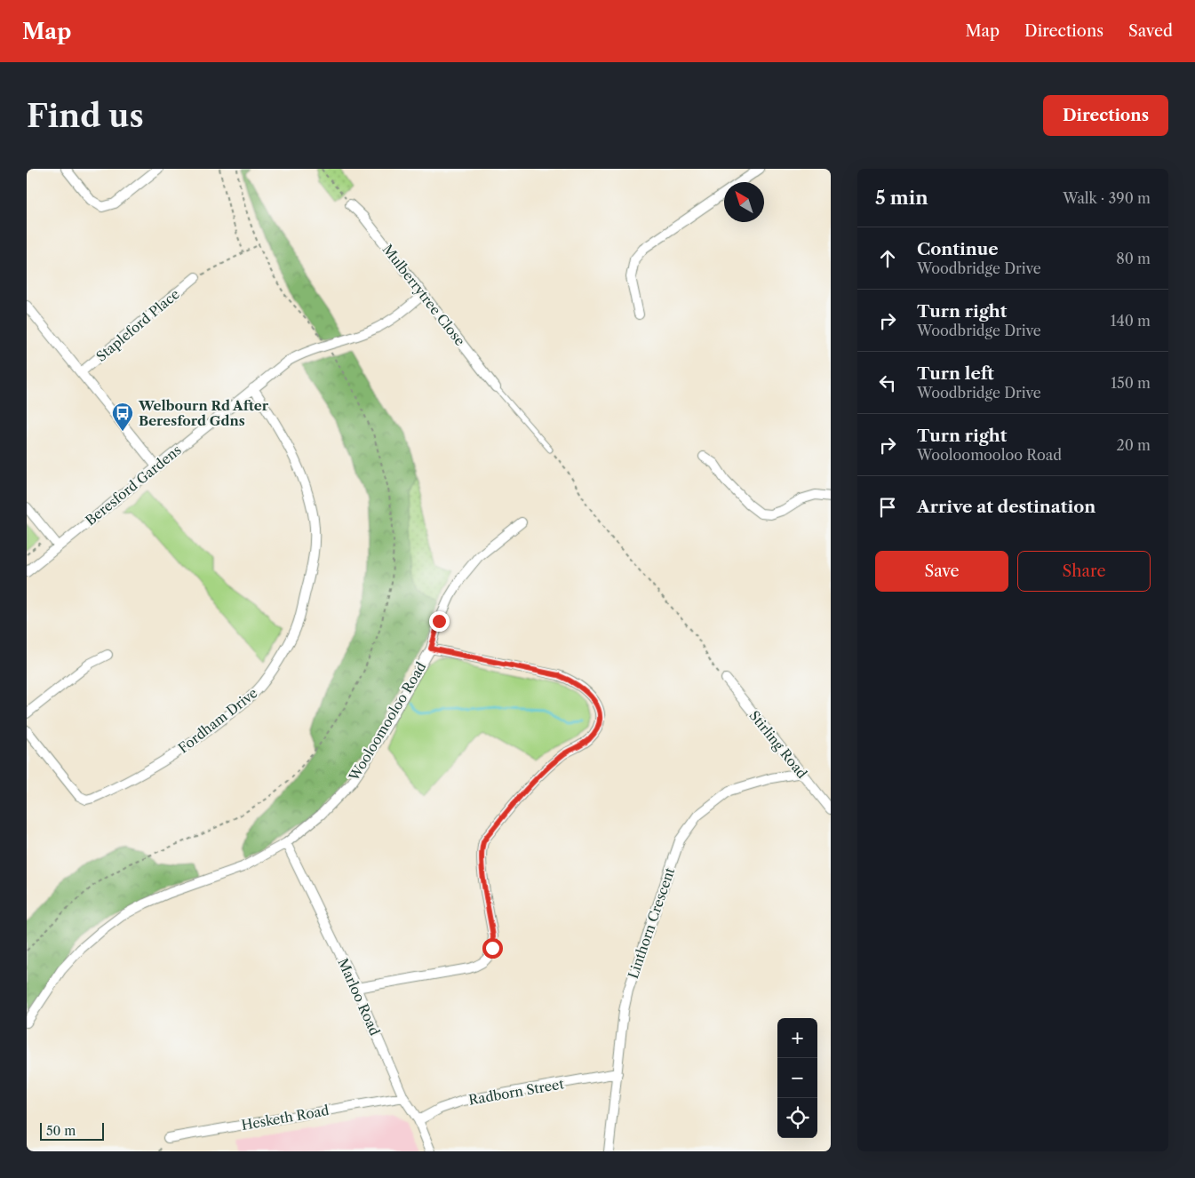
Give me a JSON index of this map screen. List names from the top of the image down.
{
  "streets": {
    "street": [
      "Mulberrytree Close",
      "Stapleford Place",
      "Beresford Gardens",
      "Fordham Drive",
      "Wooloomooloo Road",
      "Stirling Road",
      "Linthorn Crescent",
      "Marloo Road",
      "Radborn Street",
      "Hesketh Road"
    ]
  },
  "crossings": [
    ["Mulberrytree Close", "Beresford Gardens"],
    ["Beresford Gardens", "Fordham Drive"],
    ["Wooloomooloo Road", "Marloo Road"],
    ["Stirling Road", "Linthorn Crescent"],
    ["Linthorn Crescent", "Radborn Street"],
    ["Marloo Road", "Radborn Street"],
    ["Marloo Road", "Hesketh Road"]
  ],
  "places": {
    "bus stop": ["Welbourn Rd After Beresford Gdns"]
  },
  "scale_bar": "50 m",
  "north": "top left",
  "page": {
    "header": "Map",
    "nav": ["Map", "Directions", "Saved"],
    "buttons": [
      "Directions",
      ["Save", "Share"]
    ],
    "title": "Find us",
    "heading": ["5 min", "Walk · 390 m"],
    "list": [
      ["Continue", "Woodbridge Drive", "80 m"],
      ["Turn right", "Woodbridge Drive", "140 m"],
      ["Turn left", "Woodbridge Drive", "150 m"],
      ["Turn right", "Wooloomooloo Road", "20 m"],
      "Arrive at destination"
    ],
    "map_buttons": ["+", "−"],
    "scale": "50 m"
  }
}
